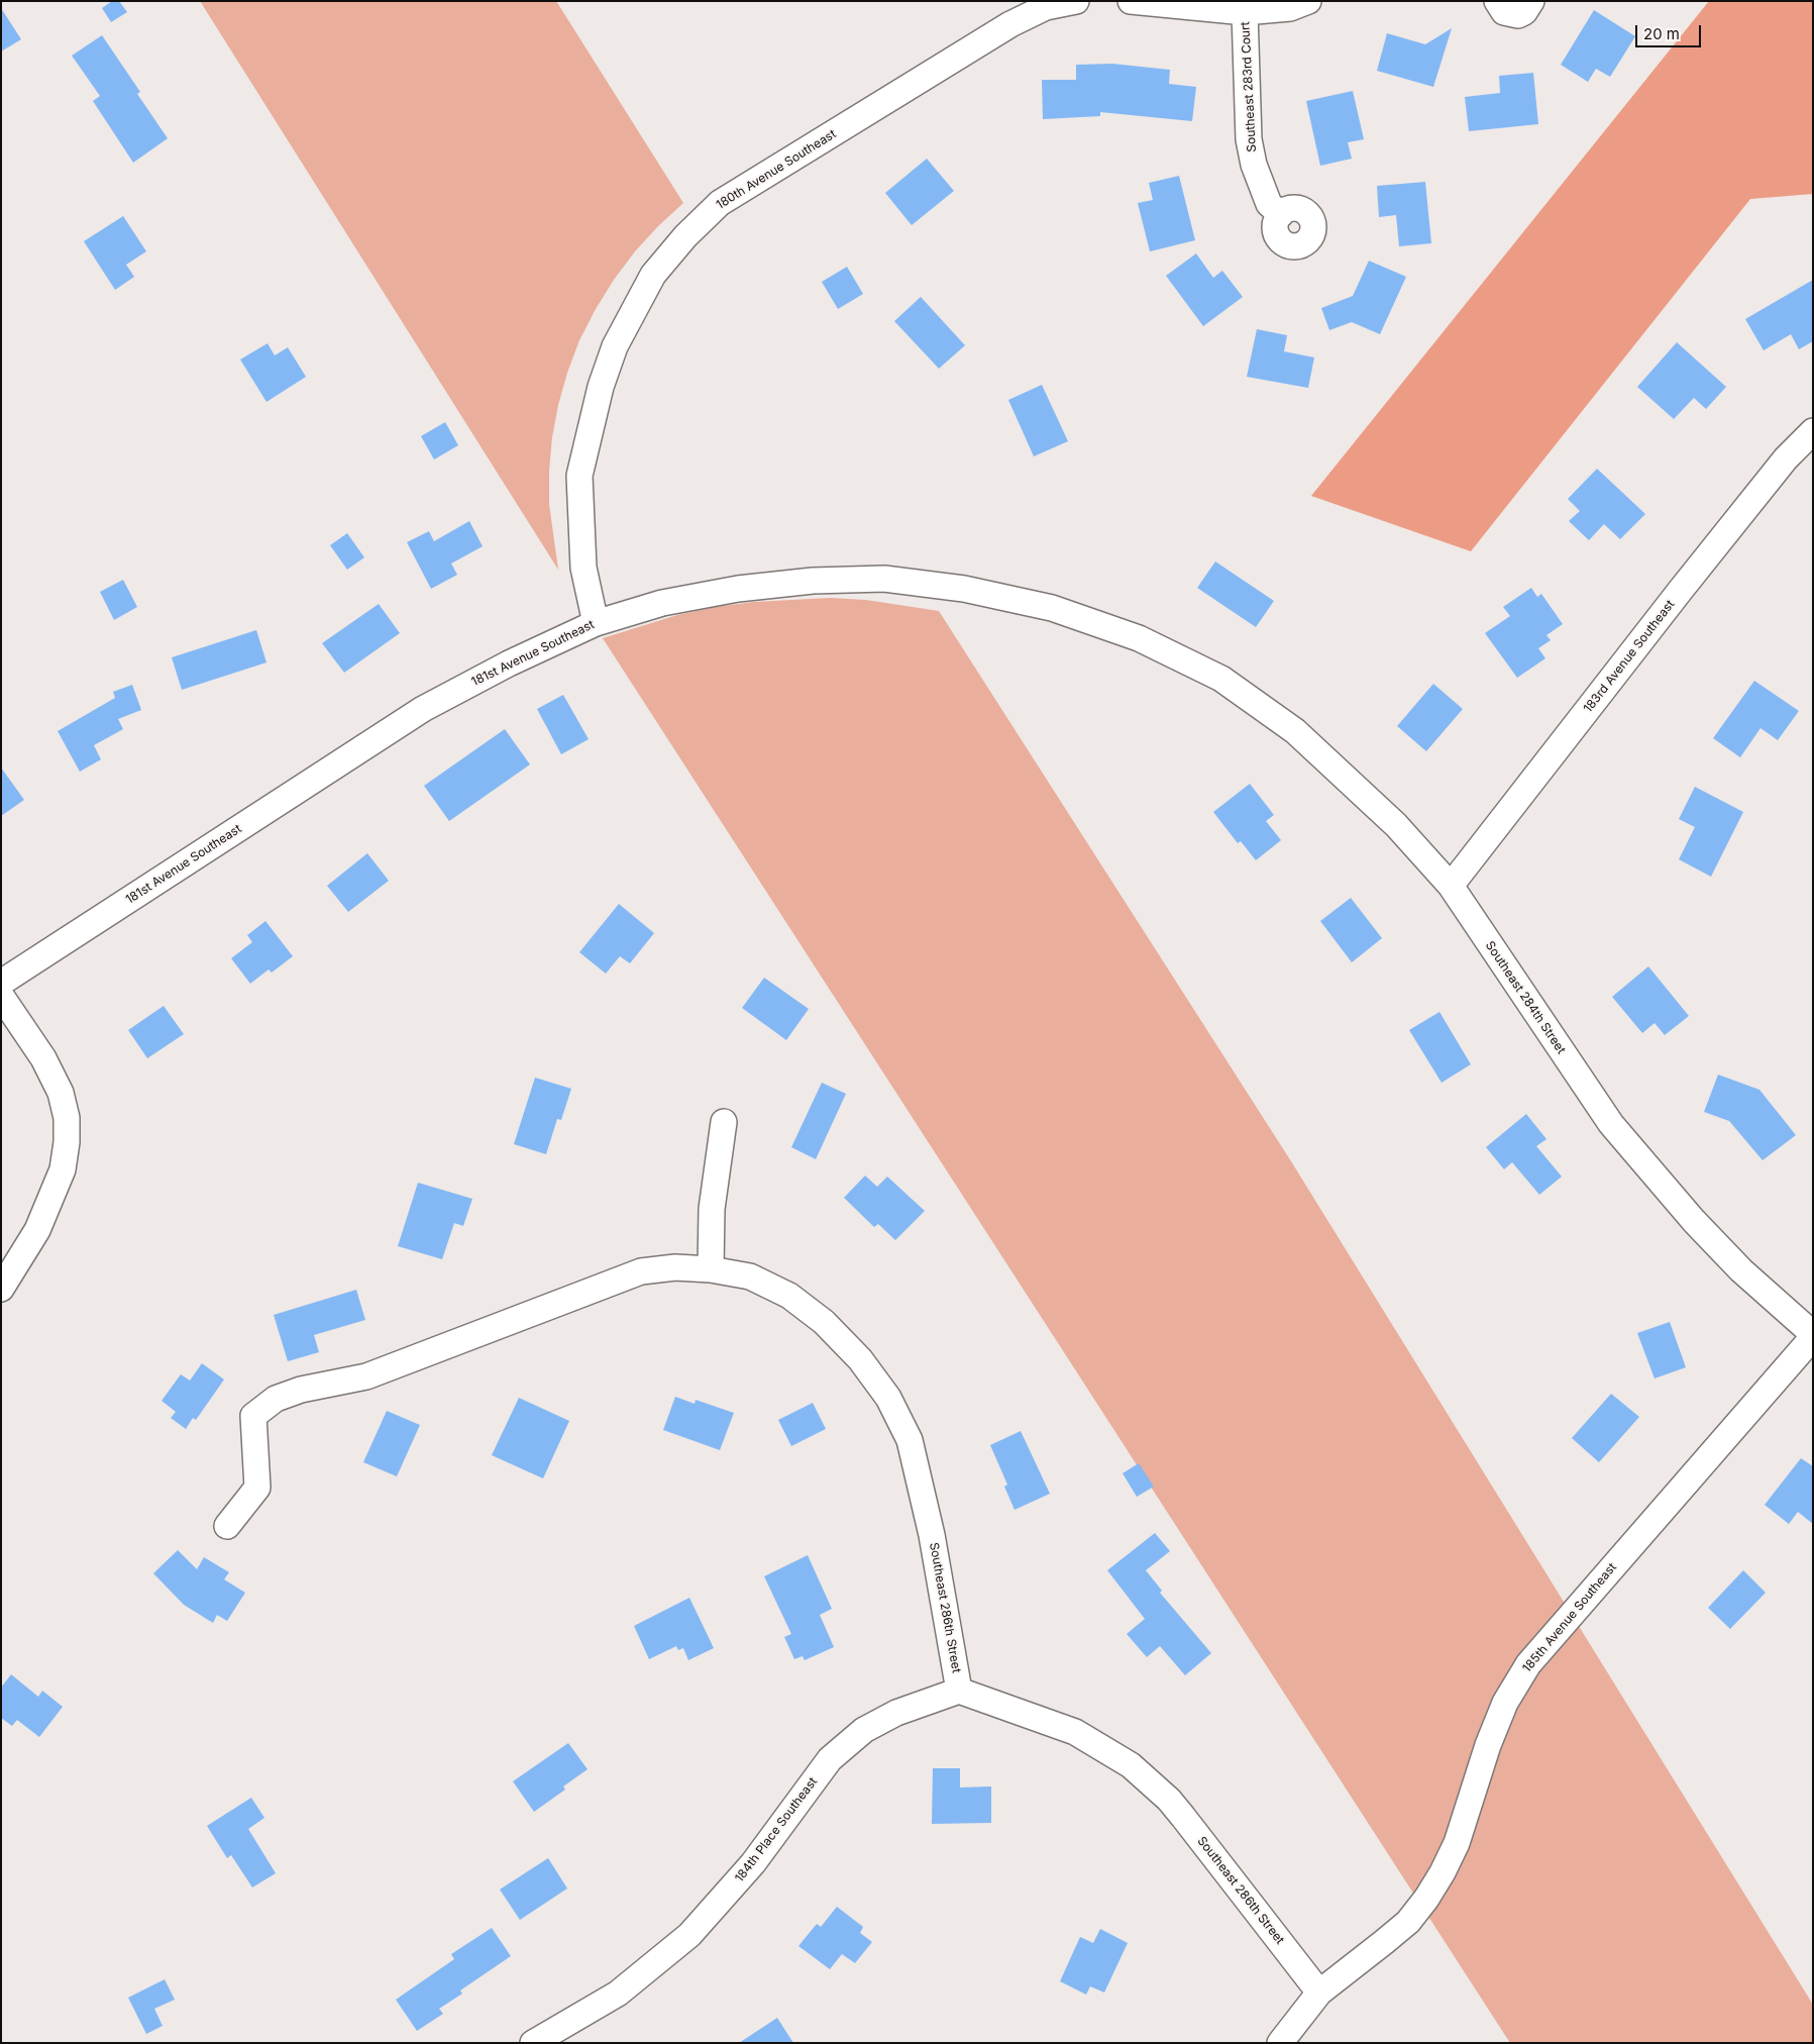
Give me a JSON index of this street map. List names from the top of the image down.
{
  "streets": {
    "street": [
      "Southeast 283rd Court",
      "180th Avenue Southeast",
      "181st Avenue Southeast",
      "183rd Avenue Southeast",
      "Southeast 284th Street",
      "Southeast 286th Street",
      "185th Avenue Southeast",
      "184th Place Southeast"
    ]
  },
  "crossings": [
    ["180th Avenue Southeast", "181st Avenue Southeast"],
    ["181st Avenue Southeast", "Southeast 284th Street"],
    ["183rd Avenue Southeast", "Southeast 284th Street"],
    ["Southeast 284th Street", "185th Avenue Southeast"],
    ["Southeast 286th Street", "185th Avenue Southeast"],
    ["Southeast 286th Street", "184th Place Southeast"]
  ],
  "scale_bar": "20 m"
}
